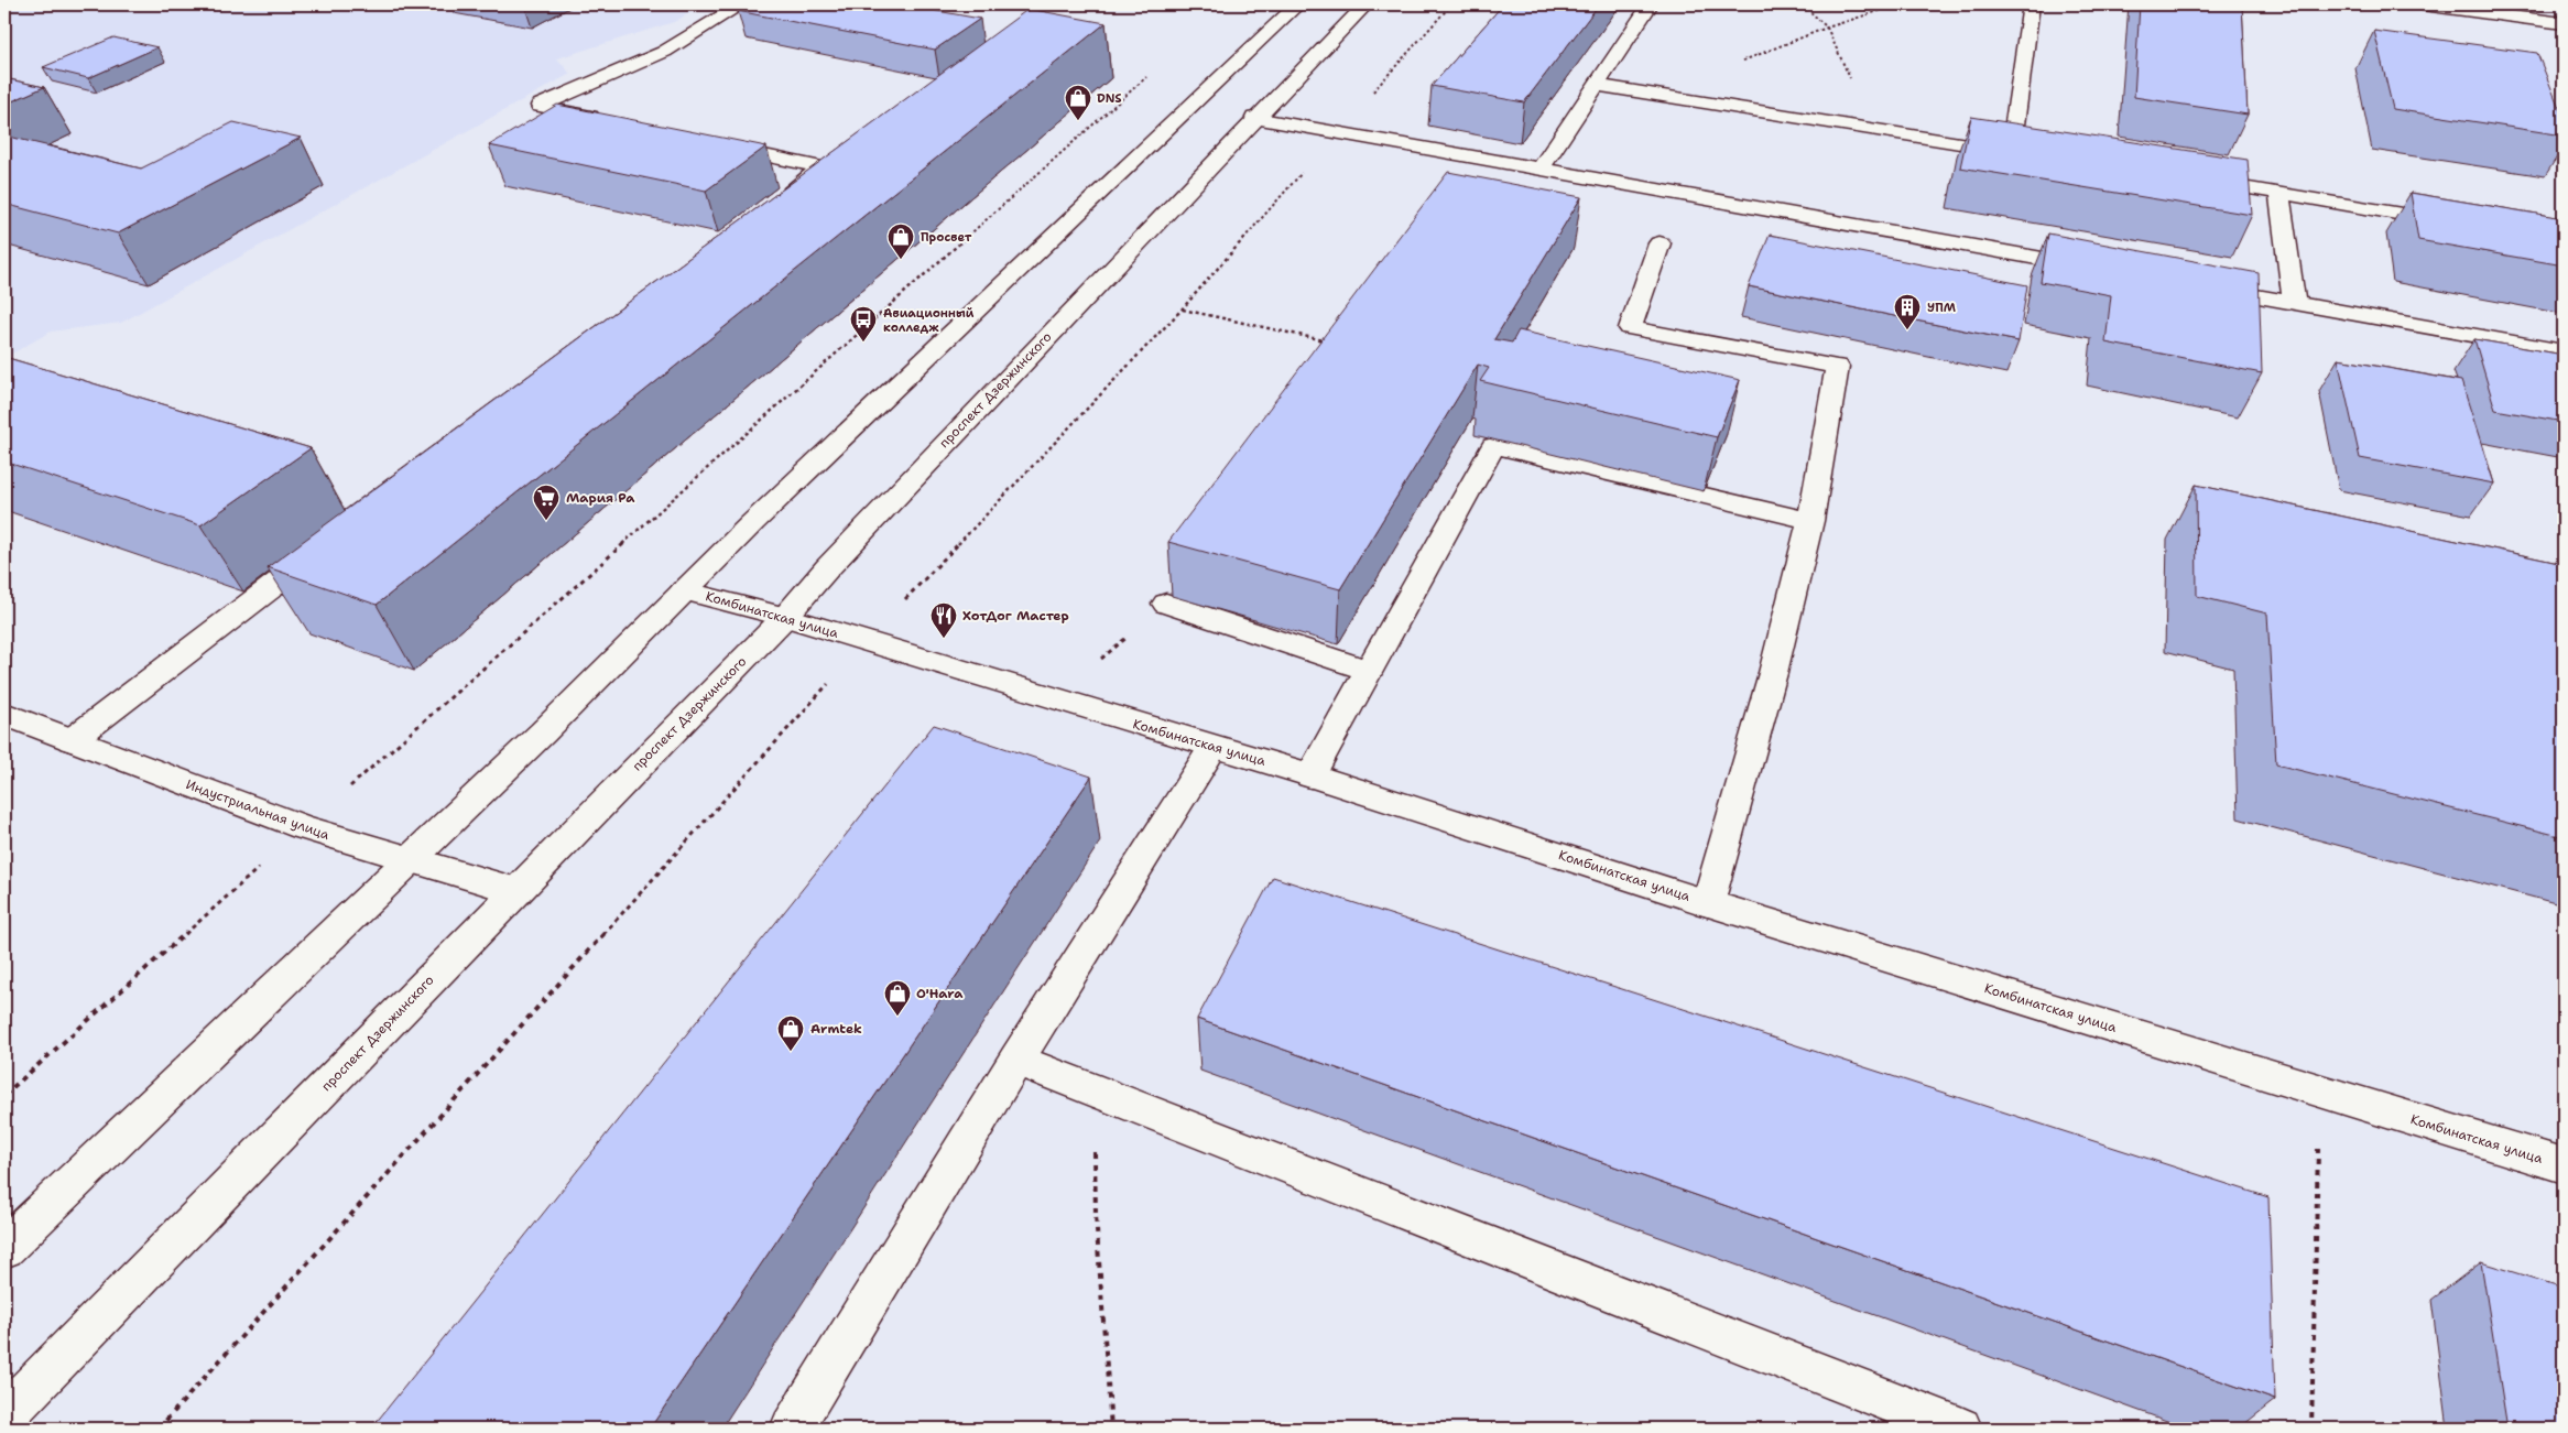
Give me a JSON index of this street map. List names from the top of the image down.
{
  "streets": {
    "main road": ["проспект Дзержинского", "Комбинатская улица", "Индустриальная улица"]
  },
  "crossings": [
    ["проспект Дзержинского", "Комбинатская улица"],
    ["проспект Дзержинского", "Индустриальная улица"]
  ],
  "places": {
    "shop": [
      "DNS",
      "Просвет",
      "O'Hara",
      "Armtek"
    ],
    "building": ["УПМ"],
    "bus stop": ["Авиационный колледж"],
    "supermarket": ["Мария Ра"],
    "restaurant": ["ХотДог Мастер"]
  }
}
